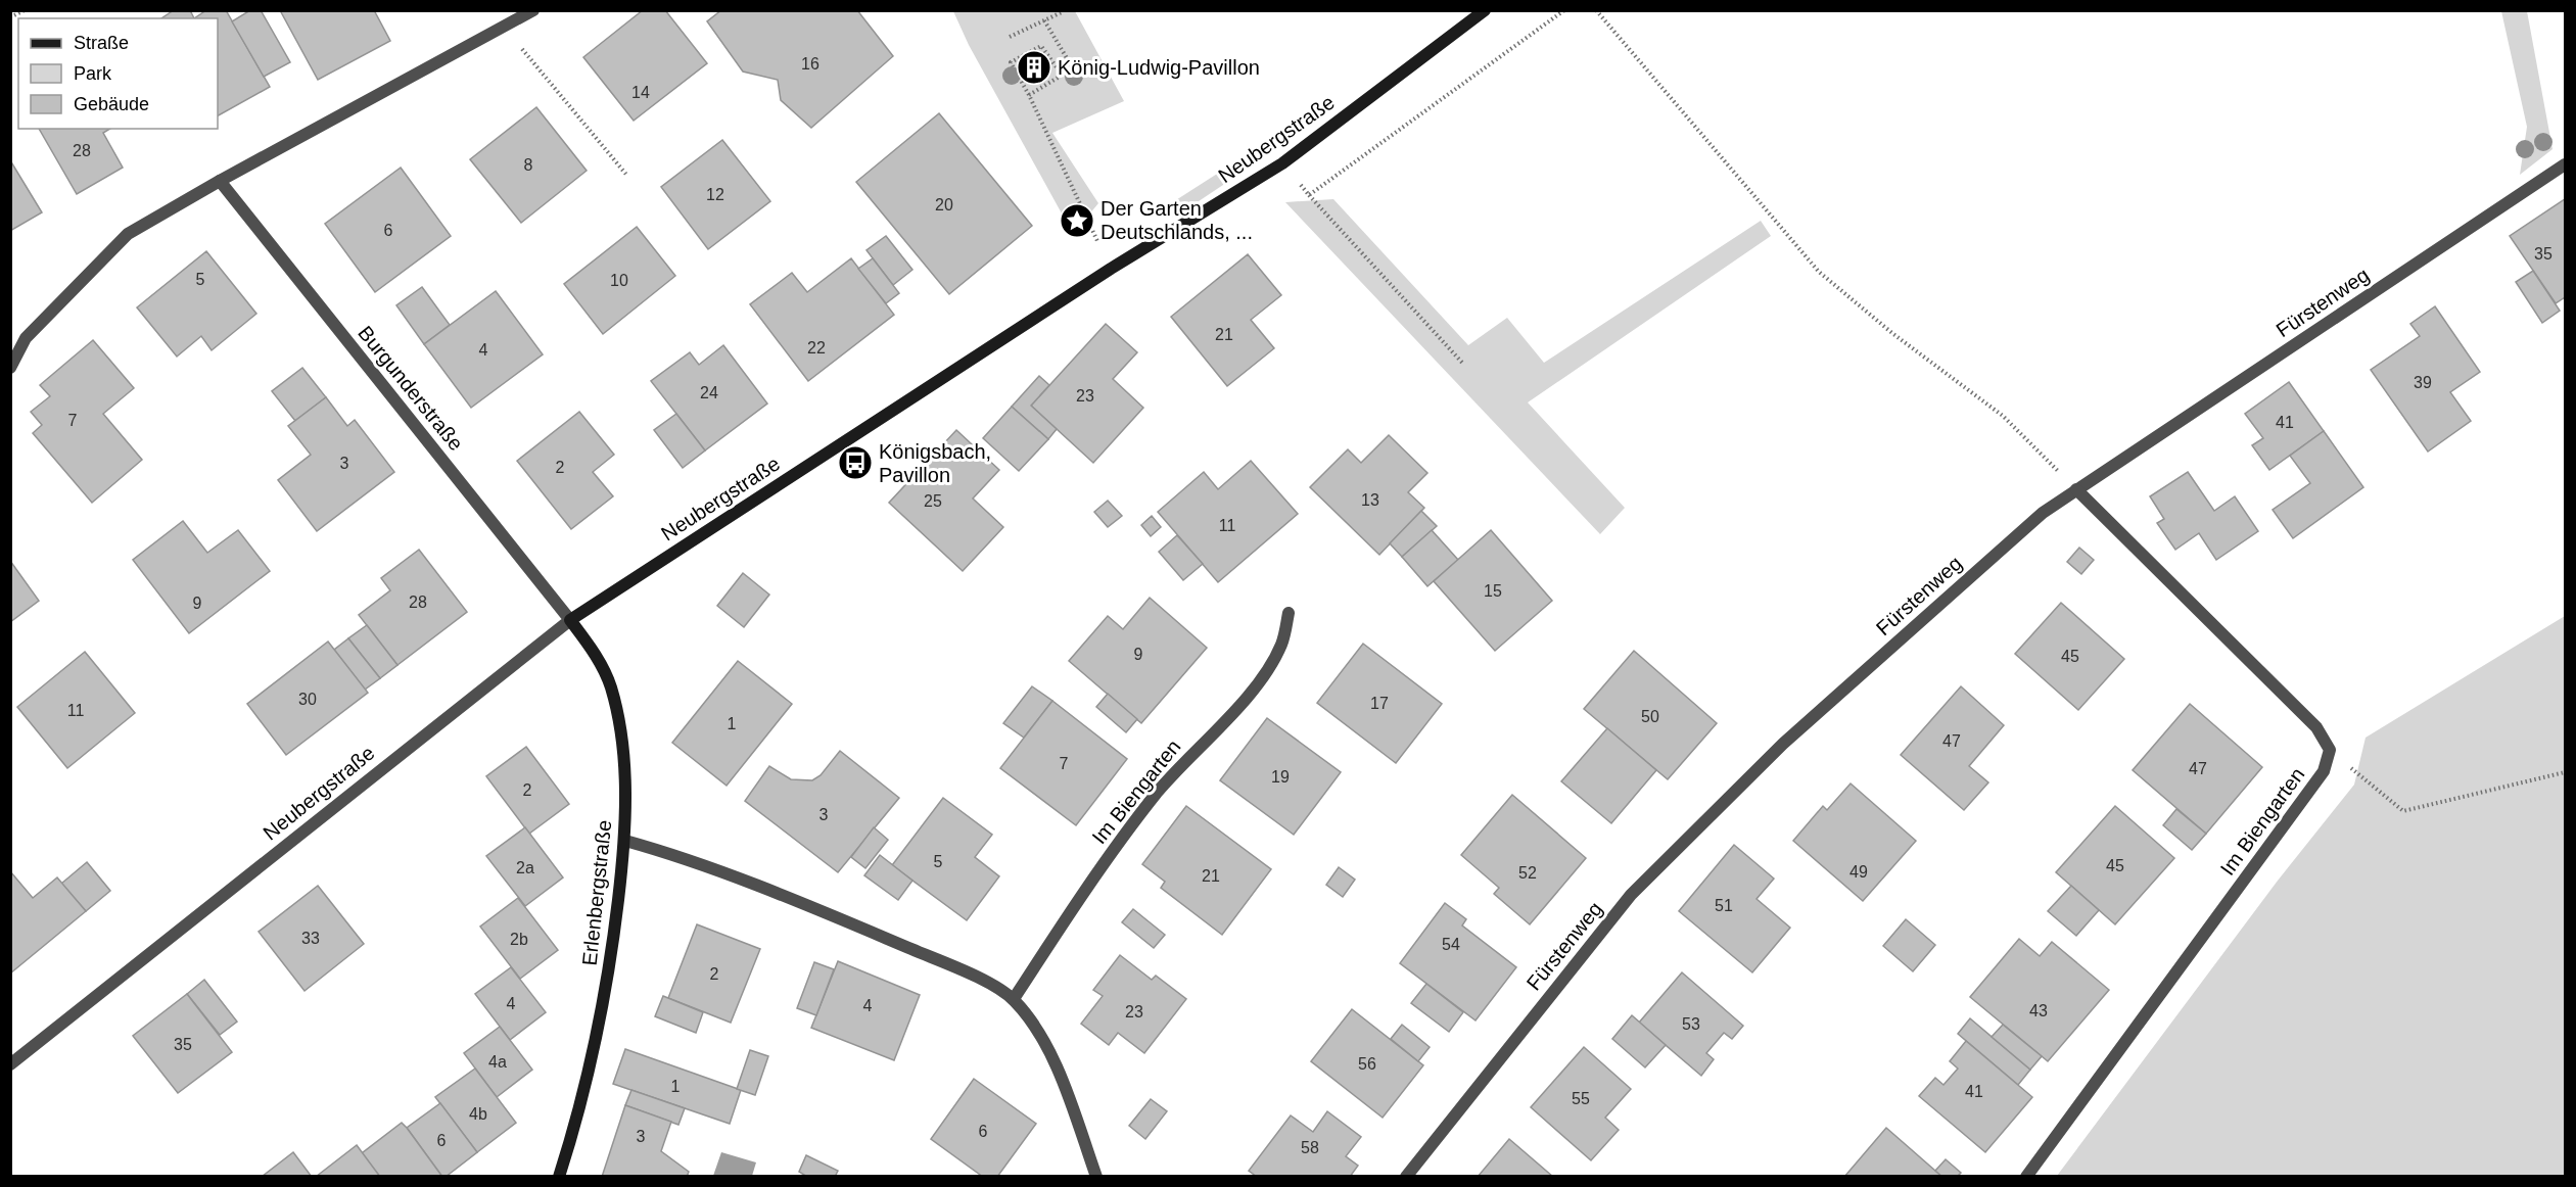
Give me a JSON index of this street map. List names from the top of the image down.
{
  "streets": {
    "street": [
      "Neubergstraße",
      "Fürstenweg",
      "Burgunderstraße",
      "Im Biengarten",
      "Erlenbergstraße"
    ]
  },
  "crossings": [
    ["Neubergstraße", "Burgunderstraße"],
    ["Neubergstraße", "Erlenbergstraße"],
    ["Burgunderstraße", "Erlenbergstraße"]
  ],
  "places": {
    "building": ["König-Ludwig-Pavillon"],
    "place": ["Der Garten Deutschlands, ..."],
    "bus stop": ["Königsbach, Pavillon"]
  },
  "house_numbers": [
    "16",
    "14",
    "28",
    "8",
    "12",
    "20",
    "6",
    "35",
    "5",
    "10",
    "21",
    "22",
    "4",
    "39",
    "24",
    "23",
    "7",
    "41",
    "3",
    "2",
    "13",
    "25",
    "11",
    "15",
    "28",
    "9",
    "9",
    "45",
    "30",
    "17",
    "11",
    "50",
    "1",
    "47",
    "7",
    "47",
    "19",
    "2",
    "3",
    "5",
    "45",
    "2a",
    "49",
    "52",
    "21",
    "51",
    "33",
    "2b",
    "54",
    "2",
    "4",
    "4",
    "43",
    "23",
    "53",
    "35",
    "4a",
    "56",
    "1",
    "41",
    "55",
    "4b",
    "6",
    "3",
    "6",
    "58"
  ],
  "legend": ["Straße", "Park", "Gebäude"]
}
